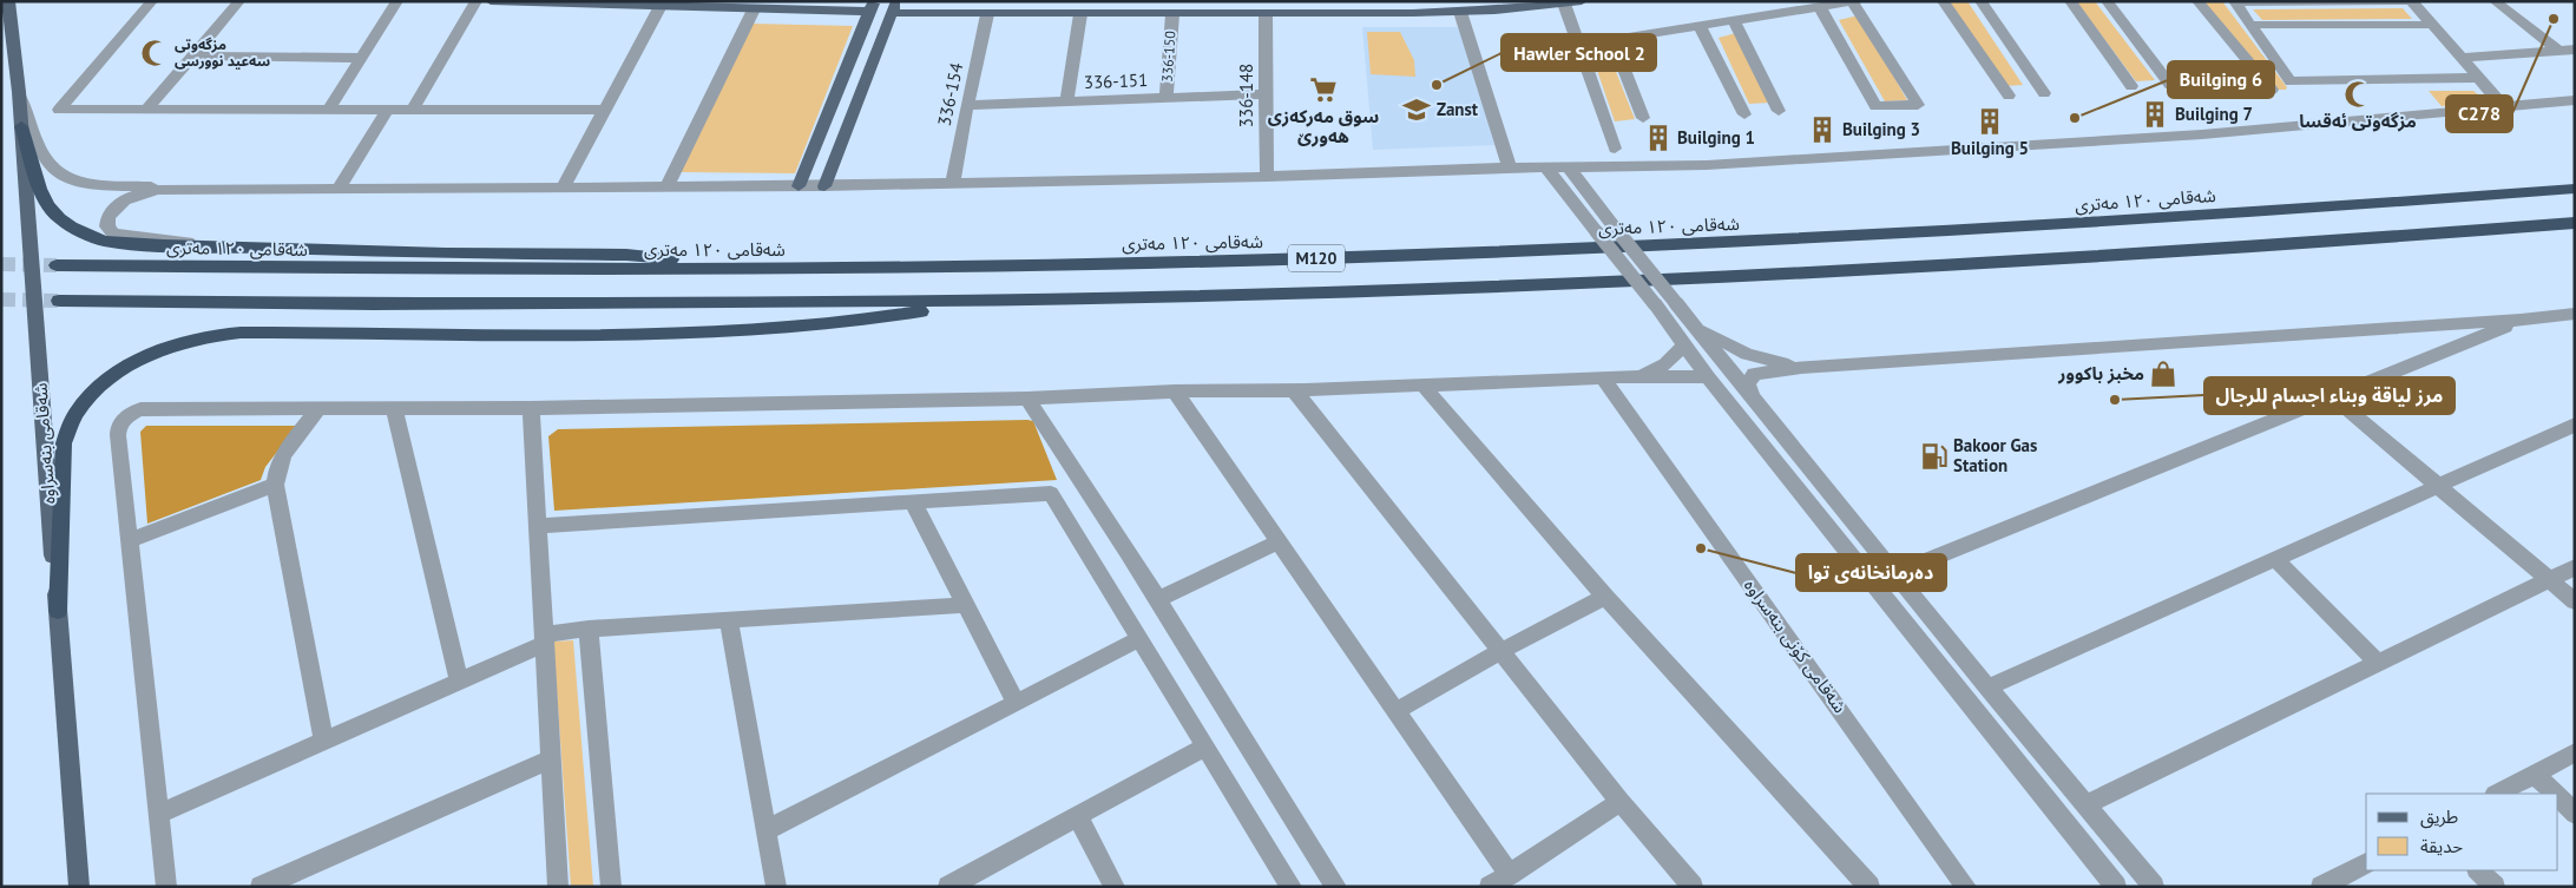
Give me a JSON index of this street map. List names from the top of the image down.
{
  "streets": {
    "highway": ["شەقامی ١٢٠ مەتری", "M120"],
    "main road": ["شەقامی بنەسراوە"],
    "street": [
      "336-150",
      "336-151",
      "336-154",
      "336-148",
      "شەقامی کۆنی بنەسراوە"
    ]
  },
  "crossings": [
    ["336-150", "336-151"],
    ["336-151", "336-154"],
    ["336-151", "336-148"]
  ],
  "places": {
    "other": [
      "C278",
      "Hawler School 2",
      "Builging 6",
      "مرز لياقة وبناء اجسام للرجال",
      "دەرمانخانەی توا"
    ],
    "mosque": ["مزگەوتی سەعید نوورسی", "مزگەوتی ئەقسا"],
    "supermarket": ["سوق مەرکەزی هەورێ"],
    "school or university": ["Zanst"],
    "building": [
      "Builging 7",
      "Builging 5",
      "Builging 3",
      "Builging 1"
    ],
    "shop": ["مخبز باكوور"],
    "fuel station": ["Bakoor Gas Station"]
  },
  "legend": ["طريق", "حديقة"]
}
